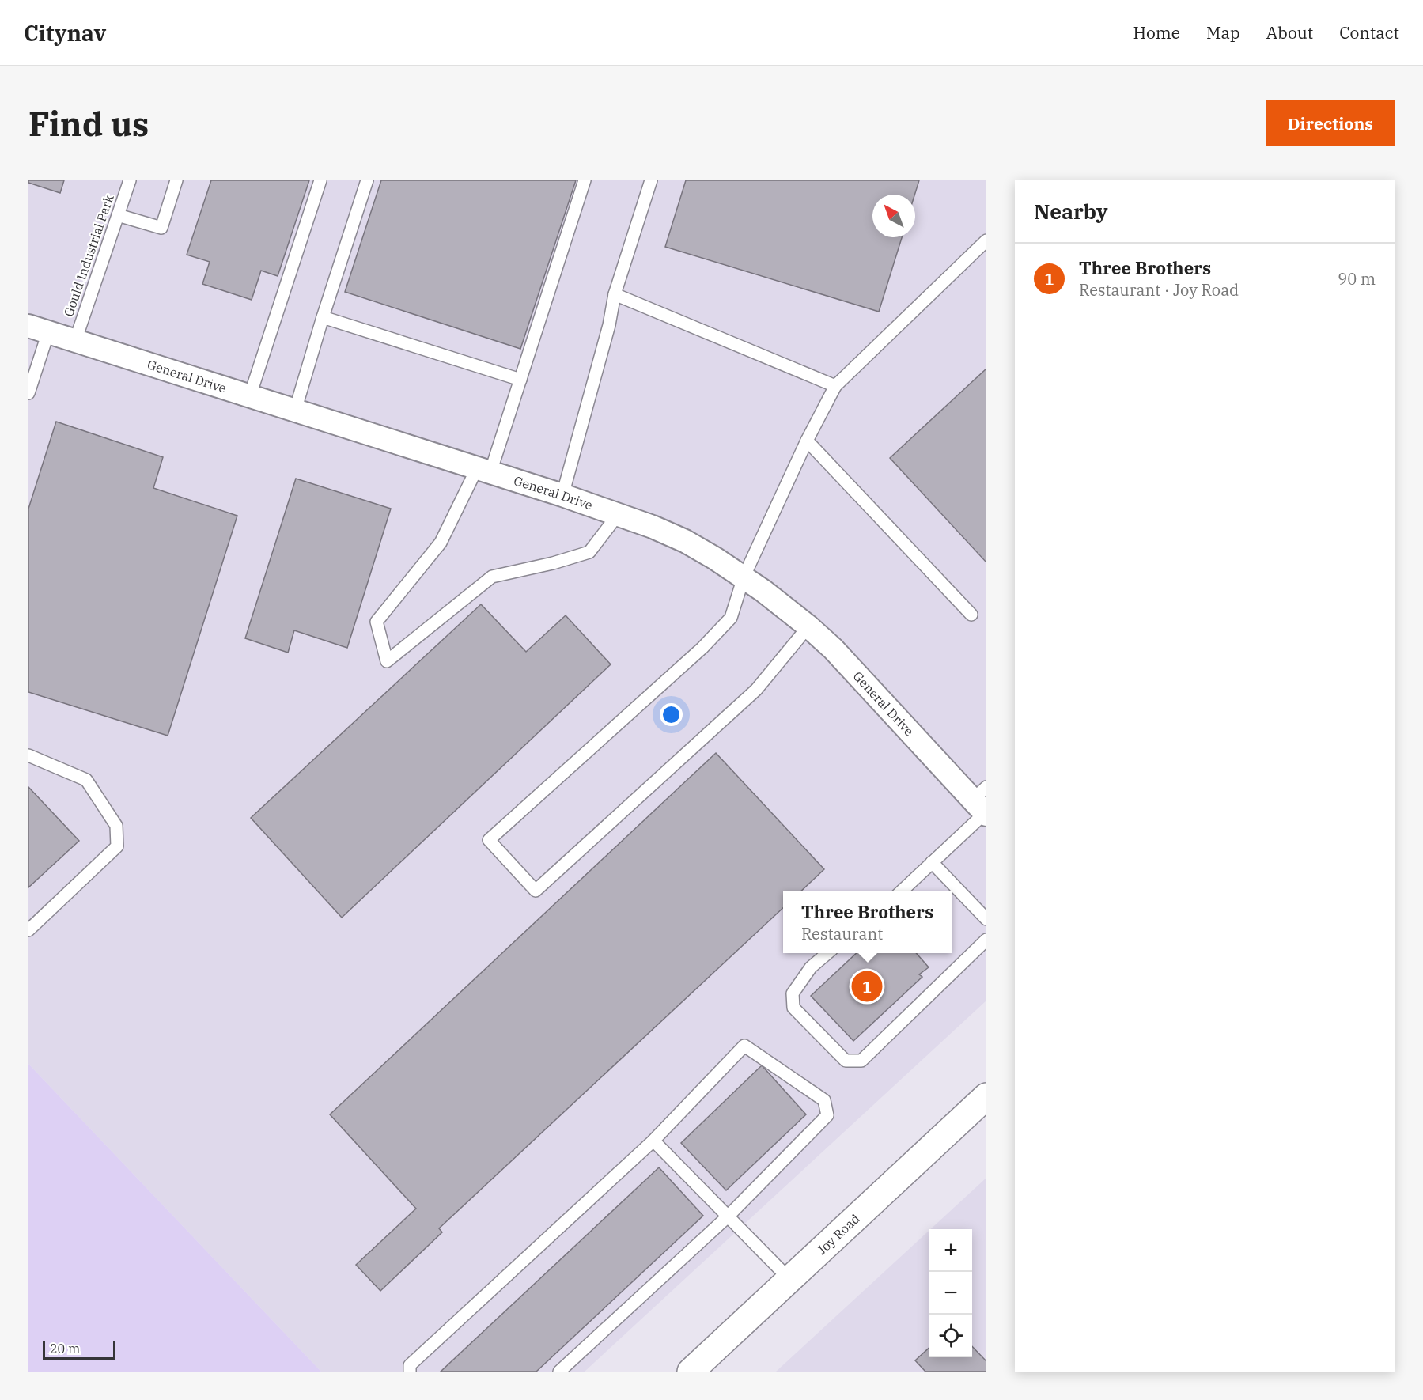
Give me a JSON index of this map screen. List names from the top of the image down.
{
  "streets": {
    "street": ["General Drive", "Joy Road"],
    "lane": ["Gould Industrial Park"]
  },
  "crossings": [
    ["Gould Industrial Park", "General Drive"]
  ],
  "scale_bar": "20 m",
  "north": "top left",
  "page": {
    "header": "Citynav",
    "nav": [
      "Home",
      "Map",
      "About",
      "Contact"
    ],
    "buttons": "Directions",
    "title": "Find us",
    "heading": "Nearby",
    "list": [
      {
        "mark": "1",
        "name": "Three Brothers",
        "note": "Restaurant · Joy Road",
        "value": "90 m"
      }
    ],
    "popup": ["Three Brothers", "Restaurant"],
    "pins": "1",
    "map_buttons": ["+", "−"],
    "scale": "20 m"
  }
}
